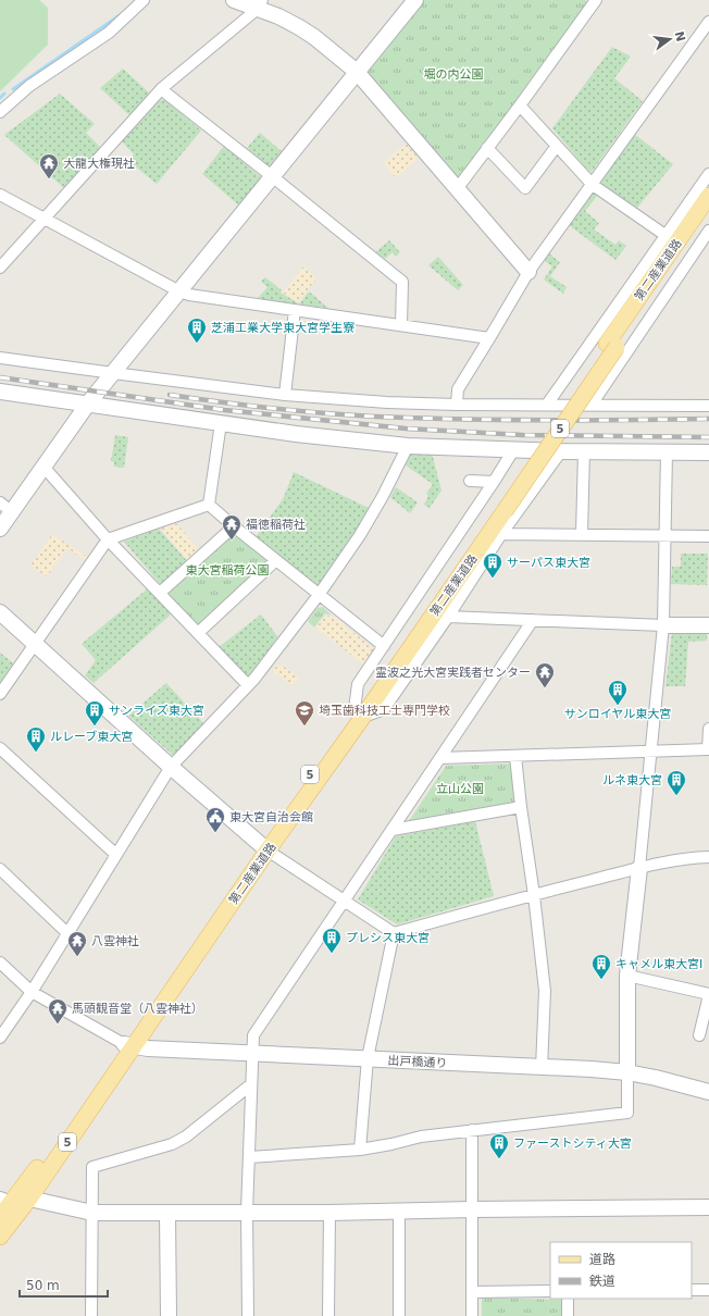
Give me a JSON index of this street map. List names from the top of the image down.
{
  "streets": {
    "main road": ["第二産業道路", "5"],
    "street": ["出戸橋通り"]
  },
  "crossings": [
    ["第二産業道路", "出戸橋通り"]
  ],
  "parks": ["堀の内公園", "東大宮稲荷公園", "立山公園"],
  "places": {
    "temple": [
      "大龍大権現社",
      "福徳稲荷社",
      "霊波之光大宮実践者センター",
      "八雲神社",
      "馬頭観音堂（八雲神社）"
    ],
    "building": [
      "芝浦工業大学東大宮学生寮",
      "サーパス東大宮",
      "サンロイヤル東大宮",
      "サンライズ東大宮",
      "ルレーブ東大宮",
      "ルネ東大宮",
      "プレシス東大宮",
      "キャメル東大宮Ⅰ",
      "ファーストシティ大宮"
    ],
    "school or university": ["埼玉歯科技工士専門学校"],
    "public building": ["東大宮自治会館"]
  },
  "legend": ["道路", "鉄道"],
  "scale_bar": "50 m",
  "north": "right"
}
